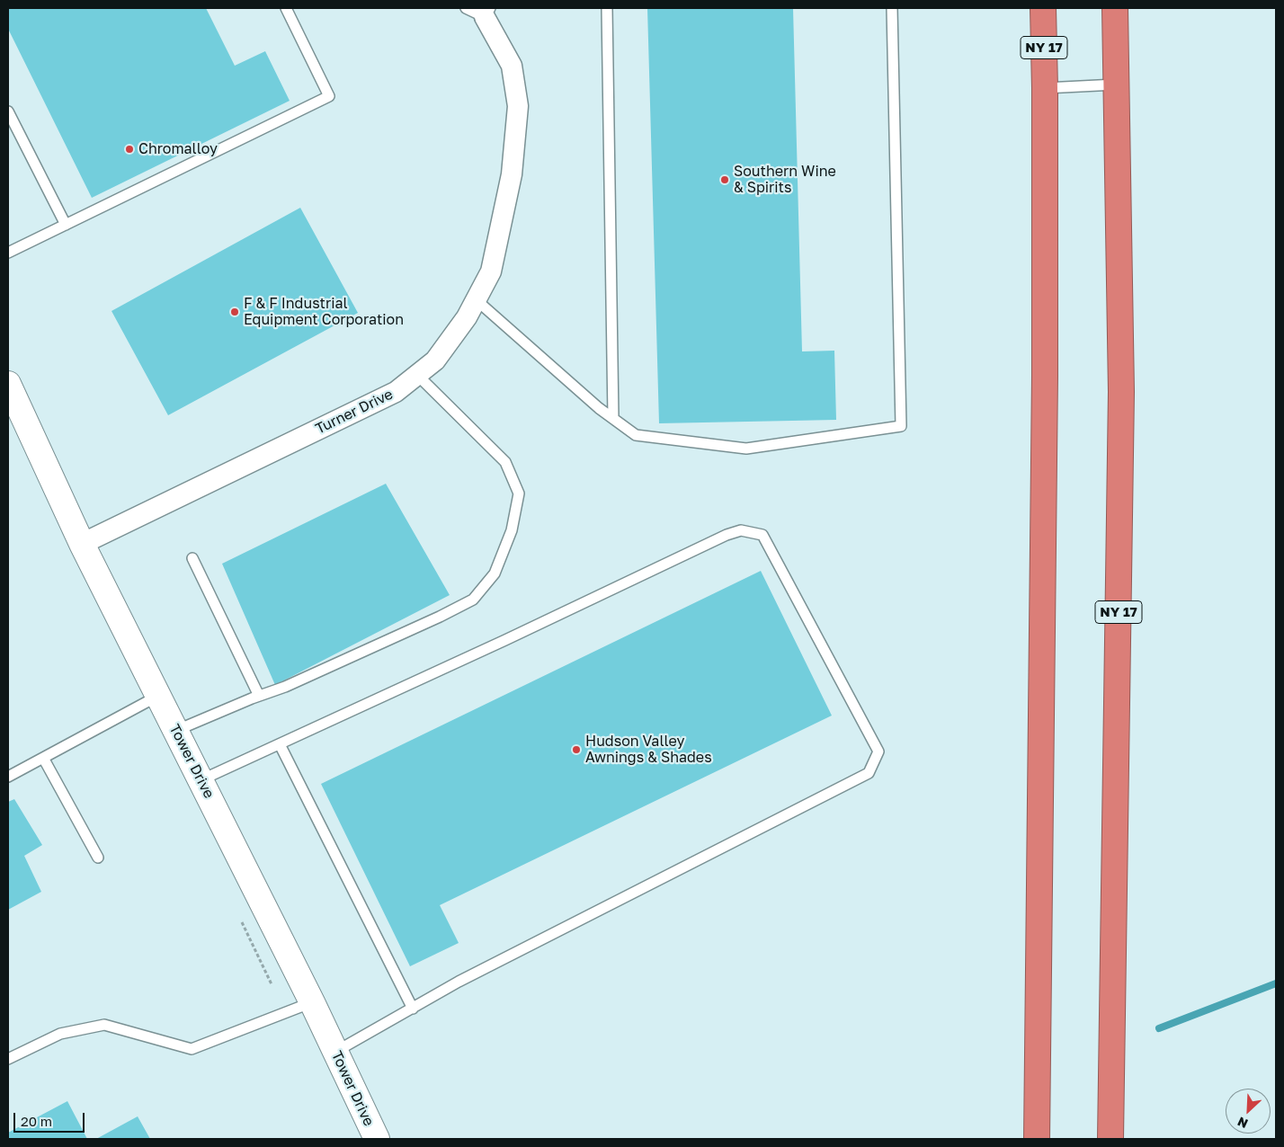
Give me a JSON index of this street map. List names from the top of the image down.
{
  "streets": {
    "highway": ["NY 17"],
    "street": ["Turner Drive", "Tower Drive"]
  },
  "crossings": [
    ["Turner Drive", "Tower Drive"]
  ],
  "places": [
    "Chromalloy",
    "Southern Wine & Spirits",
    "F & F Industrial Equipment Corporation",
    "Hudson Valley Awnings & Shades"
  ],
  "scale_bar": "20 m",
  "north": "bottom left"
}
